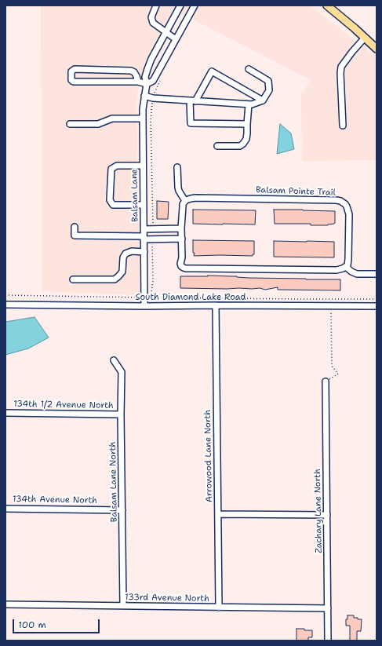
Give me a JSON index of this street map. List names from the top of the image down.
{
  "streets": {
    "street": [
      "Balsam Pointe Trail",
      "Balsam Lane",
      "South Diamond Lake Road",
      "134th 1/2 Avenue North",
      "Arrowood Lane North",
      "Balsam Lane North",
      "134th Avenue North",
      "Zachary Lane North",
      "133rd Avenue North"
    ]
  },
  "crossings": [
    ["Balsam Lane", "South Diamond Lake Road"],
    ["South Diamond Lake Road", "Arrowood Lane North"],
    ["134th 1/2 Avenue North", "Balsam Lane North"],
    ["Arrowood Lane North", "133rd Avenue North"],
    ["Balsam Lane North", "134th Avenue North"],
    ["Balsam Lane North", "133rd Avenue North"],
    ["Zachary Lane North", "133rd Avenue North"]
  ],
  "scale_bar": "100 m"
}
